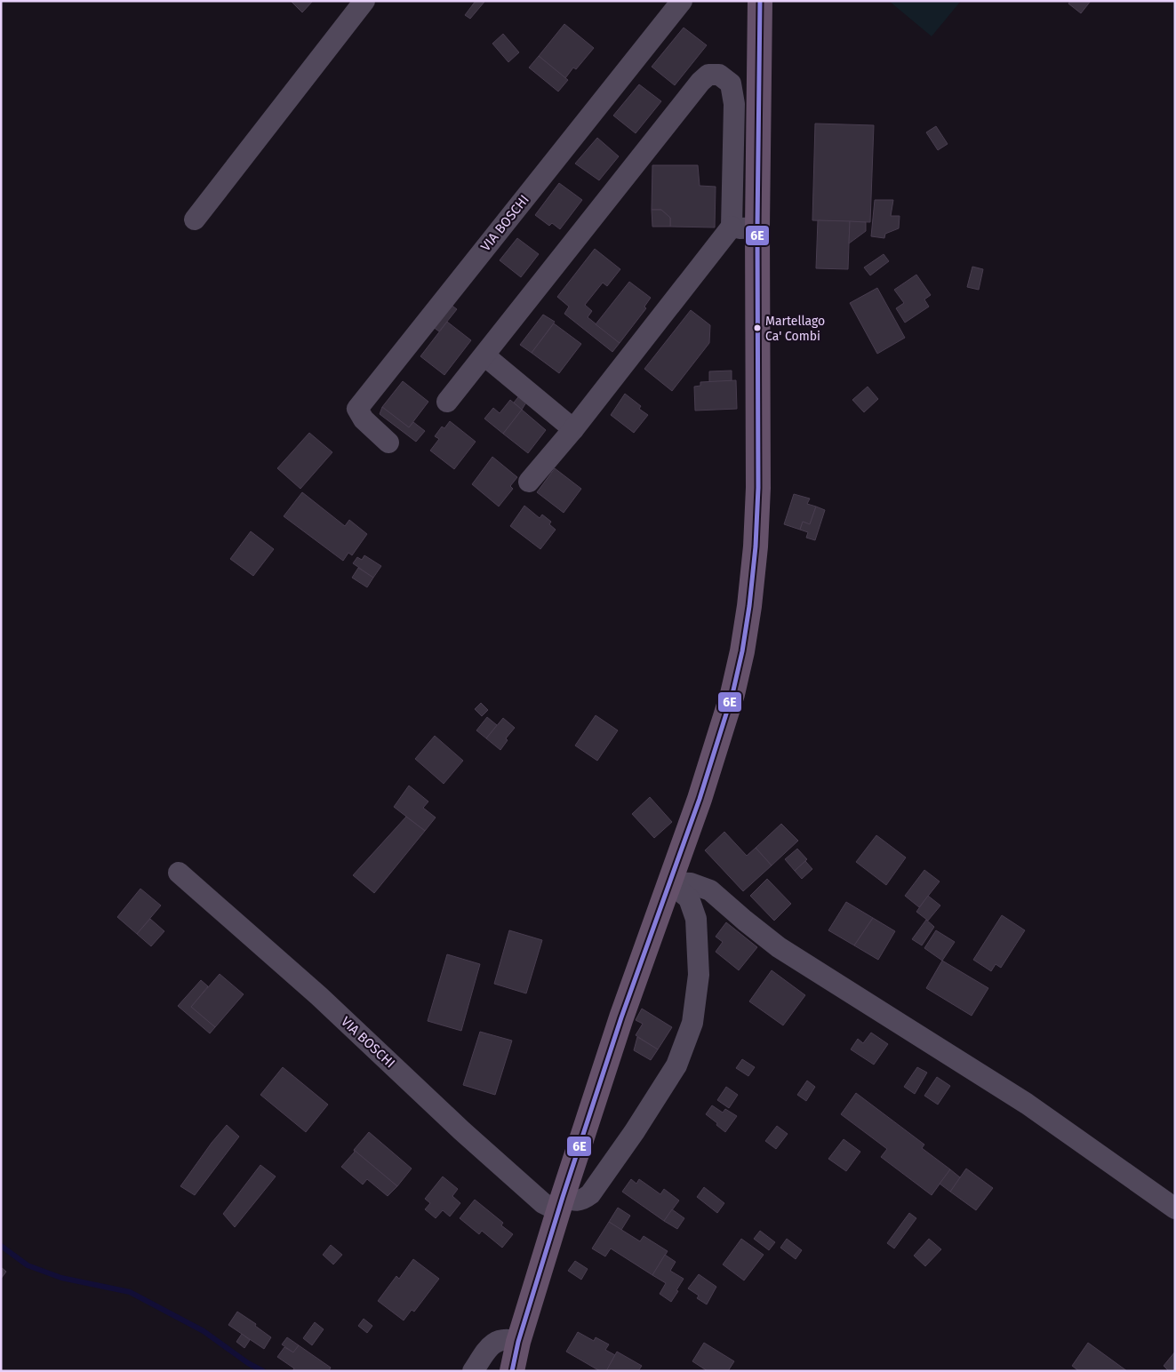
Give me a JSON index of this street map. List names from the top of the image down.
{
  "streets": {
    "street": ["VIA BOSCHI"]
  },
  "places": ["Martellago Ca' Combi"],
  "lines": ["transit line 6E"]
}
